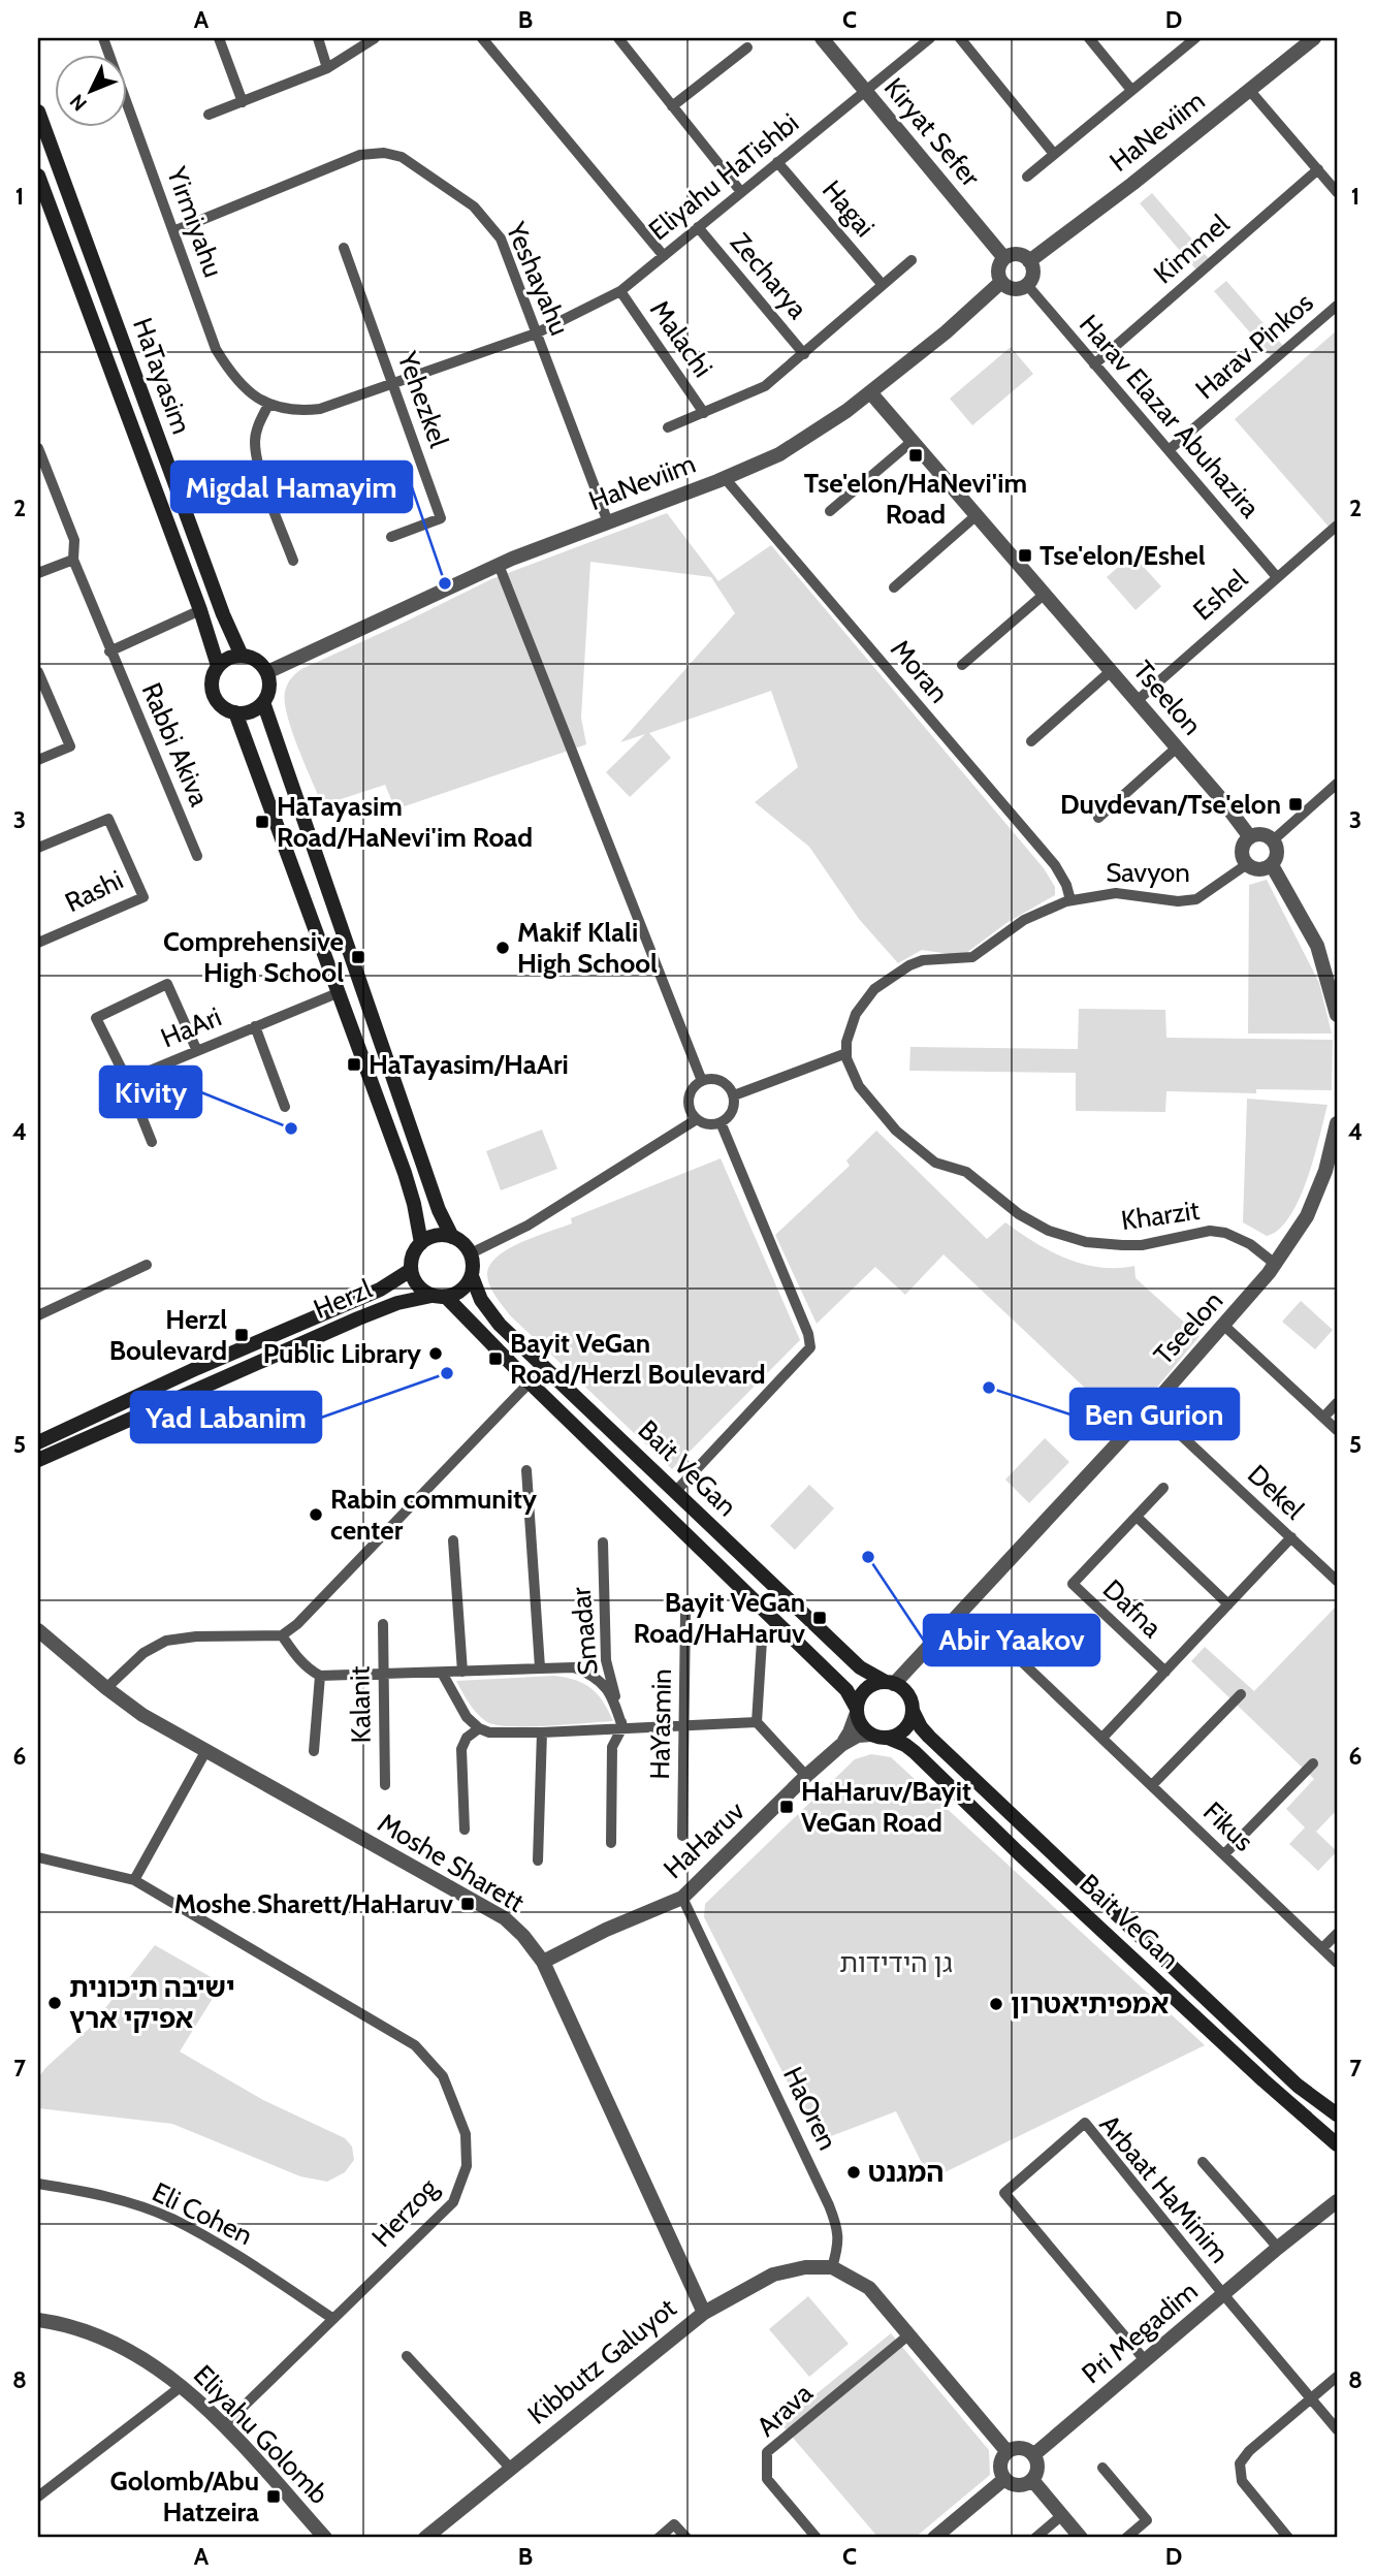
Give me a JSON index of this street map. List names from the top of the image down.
{
  "streets": {
    "main road": ["HaTayasim", "Herzl", "Bait VeGan"],
    "street": [
      "HaNeviim",
      "Kiryat Sefer",
      "Eliyahu HaTishbi",
      "Hagai",
      "Yirmiyahu",
      "Kimmel",
      "Zecharya",
      "Yeshayahu",
      "Malachi",
      "Harav Pinkos",
      "Yehezkel",
      "Harav Elazar Abuhazira",
      "Eshel",
      "Moran",
      "Tseelon",
      "Rabbi Akiva",
      "Savyon",
      "Rashi",
      "HaAri",
      "Kharzit",
      "Dekel",
      "Dafna",
      "Smadar",
      "Kalanit",
      "HaYasmin",
      "Fikus",
      "HaHaruv",
      "Moshe Sharett",
      "HaOren",
      "Arbaat HaMinim",
      "Herzog",
      "Eli Cohen",
      "Pri Megadim",
      "Kibbutz Galuyot",
      "Arava",
      "Eliyahu Golomb"
    ]
  },
  "crossings": [
    ["HaNeviim", "Kiryat Sefer"],
    ["HaNeviim", "Yeshayahu"],
    ["HaNeviim", "HaTayasim"],
    ["HaNeviim", "Harav Elazar Abuhazira"],
    ["HaNeviim", "Moran"],
    ["HaNeviim", "Tseelon"],
    ["Kiryat Sefer", "Eliyahu HaTishbi"],
    ["Kiryat Sefer", "Harav Elazar Abuhazira"],
    ["Eliyahu HaTishbi", "Hagai"],
    ["Eliyahu HaTishbi", "Yirmiyahu"],
    ["Eliyahu HaTishbi", "Zecharya"],
    ["Eliyahu HaTishbi", "Yeshayahu"],
    ["Eliyahu HaTishbi", "Malachi"],
    ["Yirmiyahu", "Yeshayahu"],
    ["Yirmiyahu", "Yehezkel"],
    ["Kimmel", "Harav Elazar Abuhazira"],
    ["Harav Pinkos", "Harav Elazar Abuhazira"],
    ["Harav Elazar Abuhazira", "Eshel"],
    ["Eshel", "Tseelon"],
    ["Moran", "Savyon"],
    ["Tseelon", "Savyon"],
    ["Tseelon", "Kharzit"],
    ["Tseelon", "Bait VeGan"],
    ["Tseelon", "Dekel"],
    ["Tseelon", "HaHaruv"],
    ["Savyon", "Kharzit"],
    ["Herzl", "Bait VeGan"],
    ["Bait VeGan", "HaHaruv"],
    ["HaHaruv", "Moshe Sharett"],
    ["HaHaruv", "HaOren"],
    ["Moshe Sharett", "Kibbutz Galuyot"],
    ["HaOren", "Kibbutz Galuyot"],
    ["Arbaat HaMinim", "Pri Megadim"],
    ["Herzog", "Eli Cohen"],
    ["Herzog", "Eliyahu Golomb"]
  ],
  "parks": ["גן הידידות"],
  "places": {
    "transit": [
      "Tse'elon/HaNevi'im Road",
      "Tse'elon/Eshel",
      "Duvdevan/Tse'elon",
      "HaTayasim Road/HaNevi'im Road",
      "Comprehensive High School",
      "HaTayasim/HaAri",
      "Herzl Boulevard",
      "Bayit VeGan Road/Herzl Boulevard",
      "Bayit VeGan Road/HaHaruv",
      "HaHaruv/Bayit VeGan Road",
      "Moshe Sharett/HaHaruv",
      "Golomb/Abu Hatzeira"
    ],
    "other": [
      "Migdal Hamayim",
      "Makif Klali High School",
      "Kivity",
      "Public Library",
      "Yad Labanim",
      "Ben Gurion",
      "Rabin community center",
      "Abir Yaakov",
      "ישיבה תיכונית אפיקי ארץ",
      "אמפיתיאטרון",
      "המגנט"
    ]
  },
  "north": "bottom left",
  "grid": {
    "columns": [
      "A",
      "B",
      "C",
      "D"
    ],
    "rows": [
      "1",
      "2",
      "3",
      "4",
      "5",
      "6",
      "7",
      "8"
    ]
  }
}
